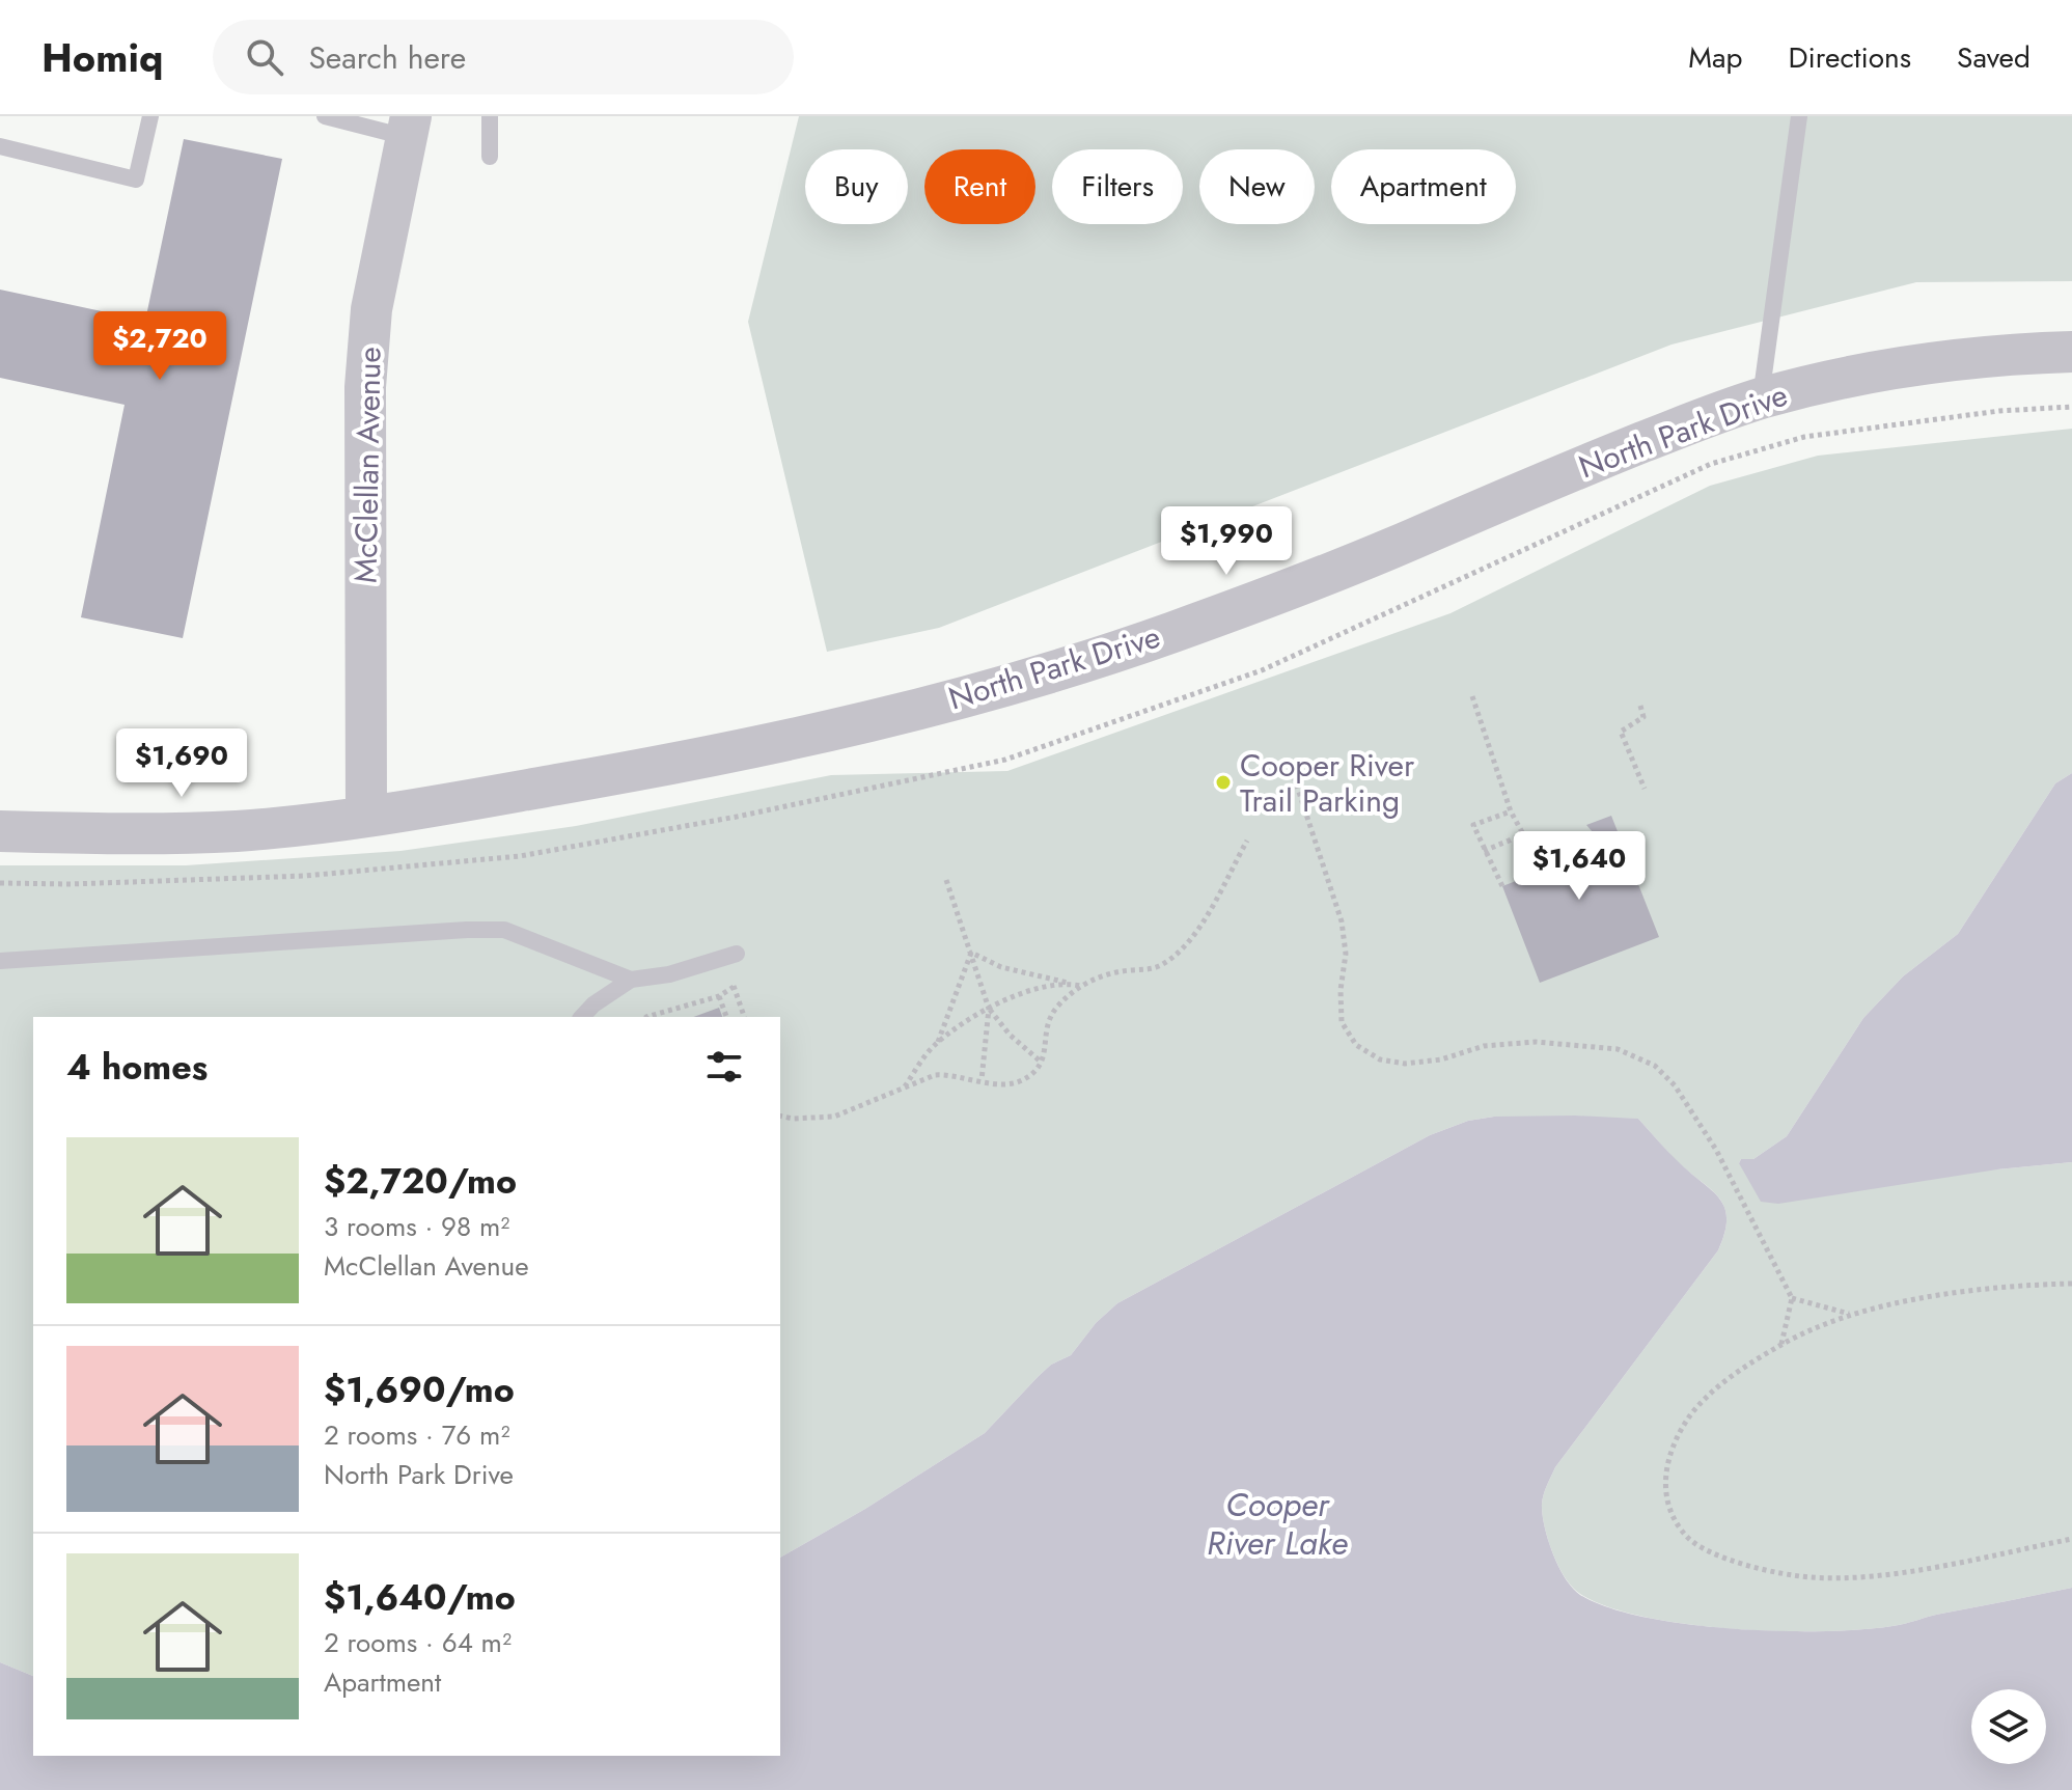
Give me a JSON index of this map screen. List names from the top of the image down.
{
  "streets": {
    "street": ["North Park Drive", "McClellan Avenue"]
  },
  "crossings": [
    ["North Park Drive", "McClellan Avenue"]
  ],
  "water": ["Cooper River Lake"],
  "places": ["Cooper River Trail Parking"],
  "page": {
    "header": "Homiq",
    "search": "Search here",
    "nav": ["Map", "Directions", "Saved"],
    "chip": [
      "Buy",
      "Rent",
      "Filters",
      "New",
      "Apartment"
    ],
    "price": [
      "$2,720",
      "$1,990",
      "$1,690",
      "$1,640"
    ],
    "heading": "4 homes",
    "list": [
      {
        "name": "$2,720/mo",
        "note": "3 rooms · 98 m² · McClellan Avenue"
      },
      {
        "name": "$1,690/mo",
        "note": "2 rooms · 76 m² · North Park Drive"
      },
      {
        "name": "$1,640/mo",
        "note": "2 rooms · 64 m² · Apartment"
      }
    ]
  }
}
